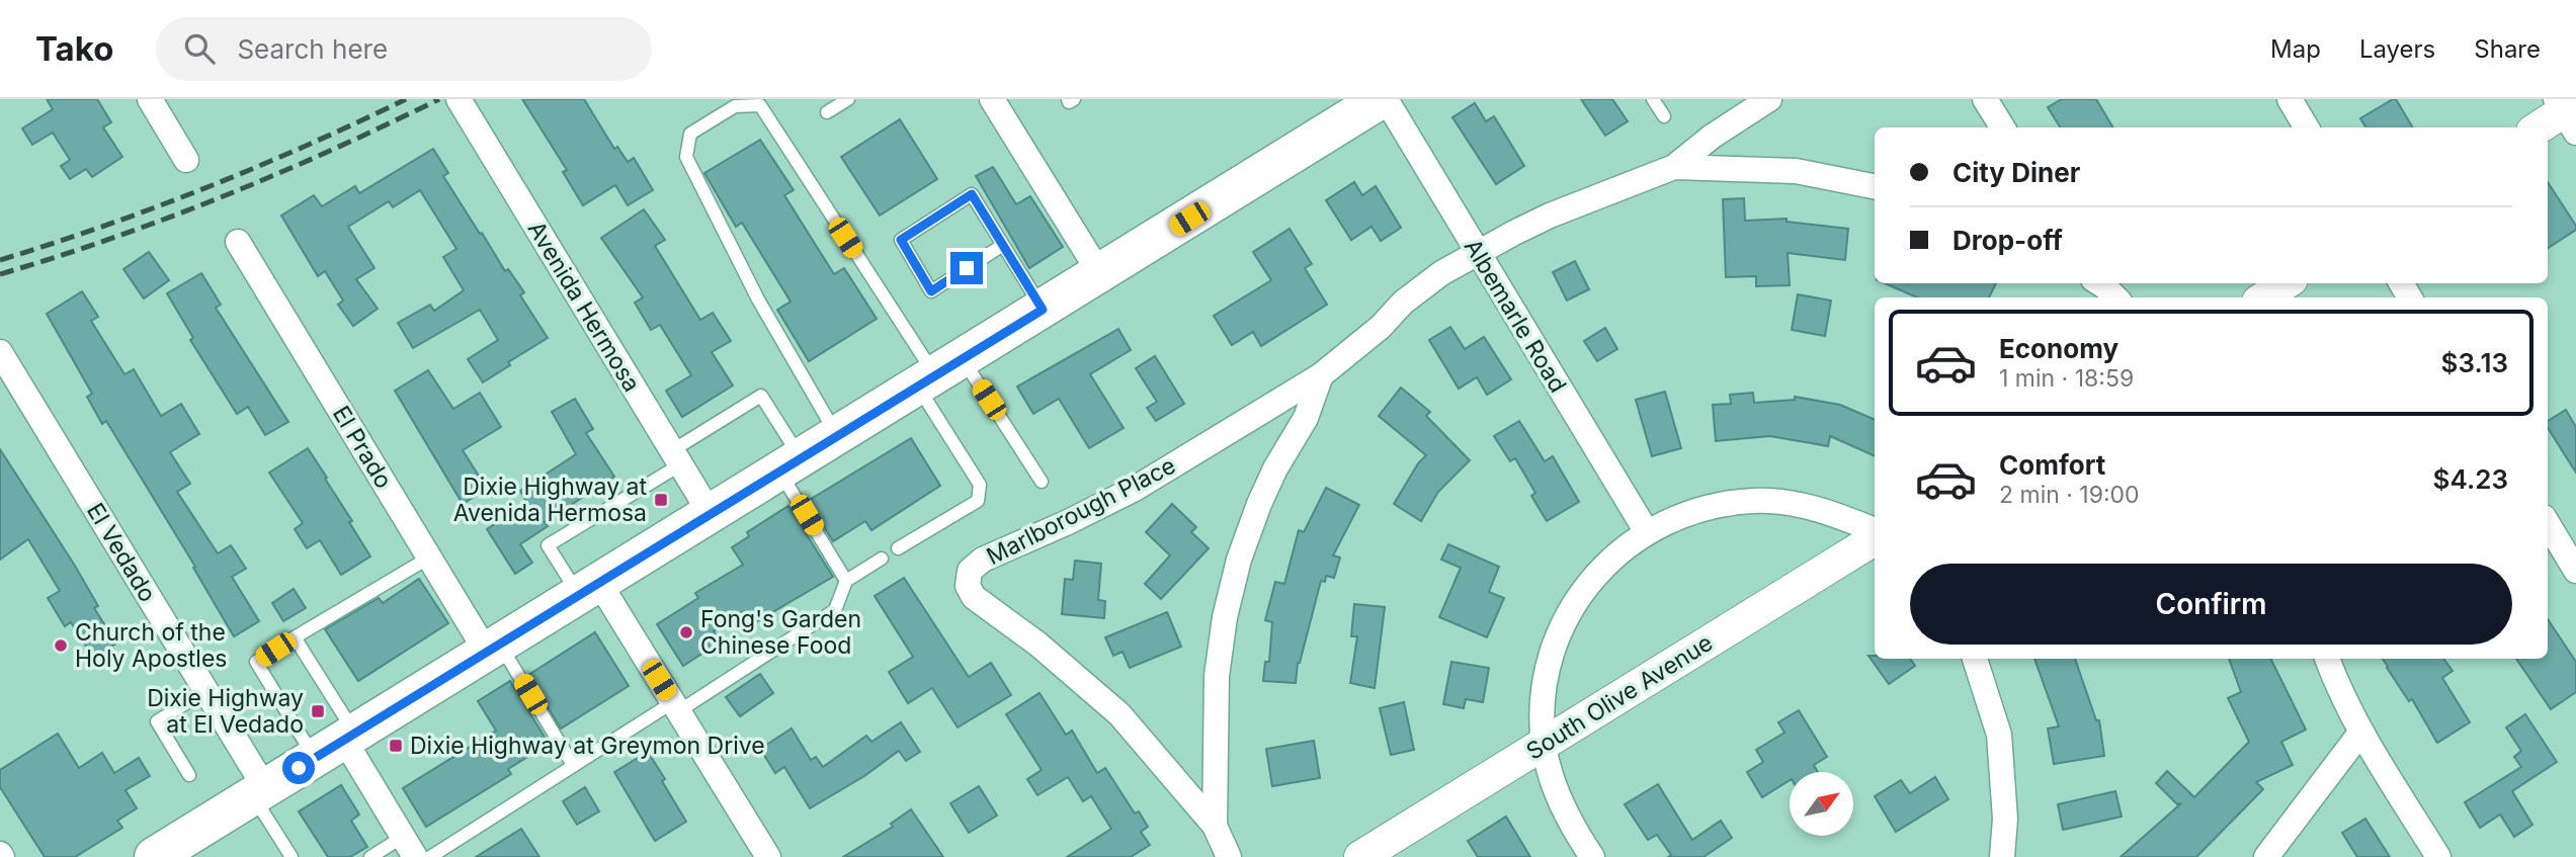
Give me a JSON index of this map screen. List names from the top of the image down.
{
  "streets": {
    "street": [
      "Avenida Hermosa",
      "Albemarle Road",
      "El Prado",
      "Marlborough Place",
      "El Vedado",
      "South Olive Avenue"
    ]
  },
  "places": {
    "transit": ["Dixie Highway at Avenida Hermosa", "Dixie Highway at El Vedado", "Dixie Highway at Greymon Drive"],
    "other": ["Fong's Garden Chinese Food", "Church of the Holy Apostles"]
  },
  "north": "top right",
  "page": {
    "header": "Tako",
    "search": "Search here",
    "nav": ["Map", "Layers", "Share"],
    "banner": ["City Diner", "Drop-off"],
    "list": [
      {
        "name": "Economy",
        "note": "1 min · 18:59",
        "value": "$3.13"
      },
      {
        "name": "Comfort",
        "note": "2 min · 19:00",
        "value": "$4.23"
      }
    ],
    "buttons": "Confirm"
  }
}
